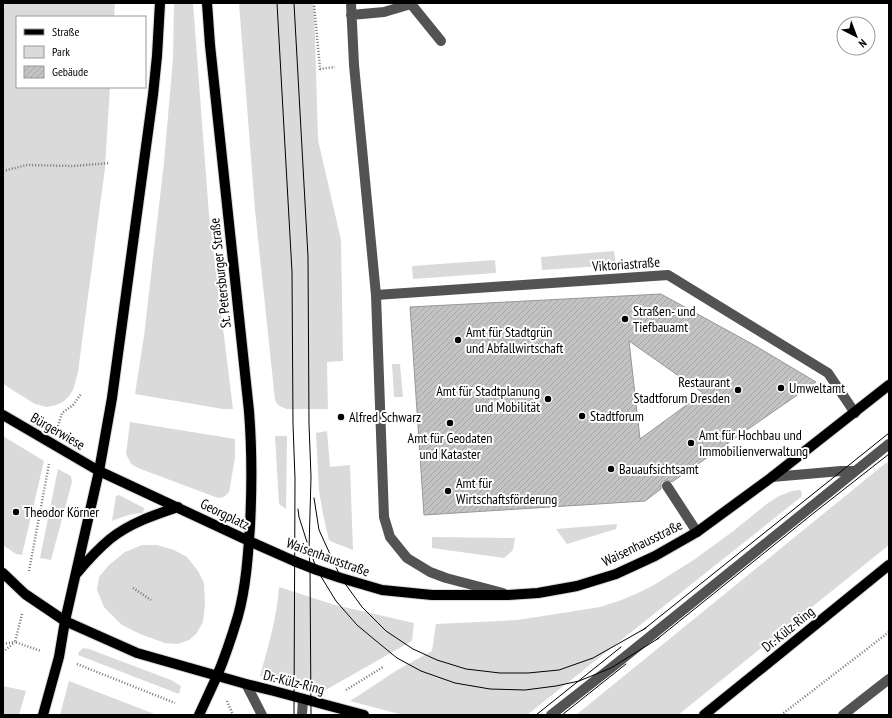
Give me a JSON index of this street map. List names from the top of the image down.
{
  "streets": {
    "main road": [
      "St. Petersburger Straße",
      "Bürgerwiese",
      "Georgplatz",
      "Waisenhausstraße",
      "Dr.-Külz-Ring"
    ],
    "street": ["Viktoriastraße"]
  },
  "crossings": [
    ["Viktoriastraße", "Waisenhausstraße"],
    ["St. Petersburger Straße", "Georgplatz"],
    ["St. Petersburger Straße", "Waisenhausstraße"],
    ["Bürgerwiese", "Georgplatz"],
    ["Georgplatz", "Waisenhausstraße"],
    ["Georgplatz", "Dr.-Külz-Ring"]
  ],
  "places": [
    "Straßen- und Tiefbauamt",
    "Amt für Stadtgrün und Abfallwirtschaft",
    "Umweltamt",
    "Restaurant Stadtforum Dresden",
    "Amt für Stadtplanung und Mobilität",
    "Stadtforum",
    "Alfred Schwarz",
    "Amt für Geodaten und Kataster",
    "Amt für Hochbau und Immobilienverwaltung",
    "Bauaufsichtsamt",
    "Amt für Wirtschaftsförderung",
    "Theodor Körner"
  ],
  "legend": ["Straße", "Park", "Gebäude"],
  "north": "bottom right"
}
